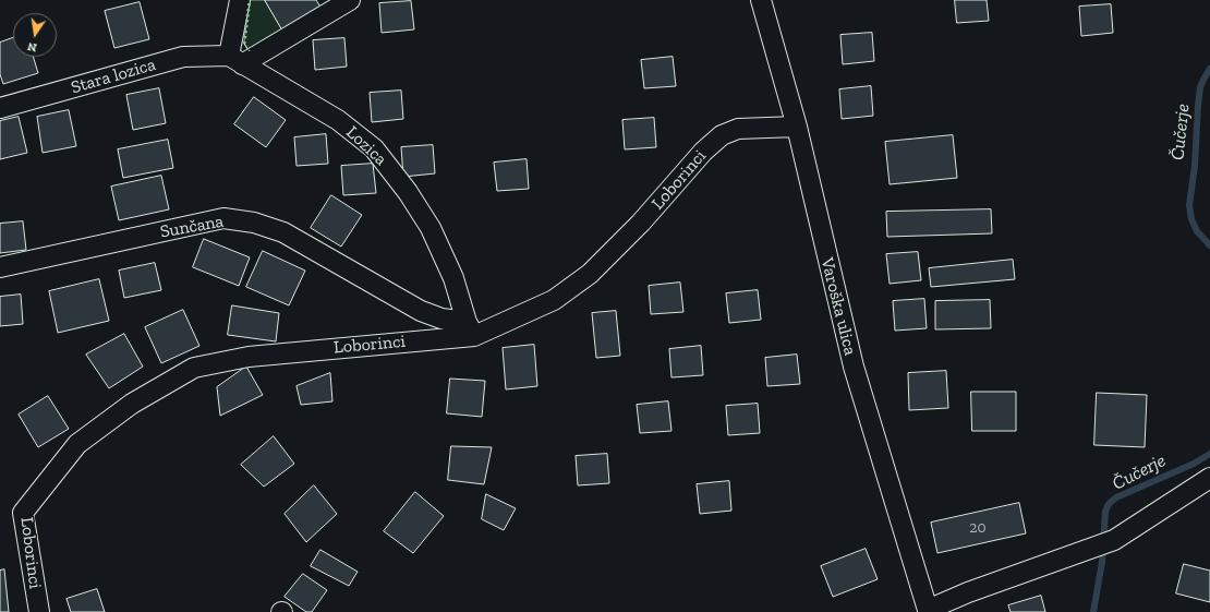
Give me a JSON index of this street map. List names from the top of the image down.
{
  "streets": {
    "street": [
      "Stara lozica",
      "Lozica",
      "Loborinci",
      "Sunčana",
      "Varoška ulica"
    ]
  },
  "crossings": [
    ["Stara lozica", "Lozica"],
    ["Lozica", "Loborinci"],
    ["Lozica", "Sunčana"],
    ["Loborinci", "Sunčana"],
    ["Loborinci", "Varoška ulica"]
  ],
  "water": ["Čučerje"],
  "house_numbers": ["20"],
  "north": "bottom"
}
